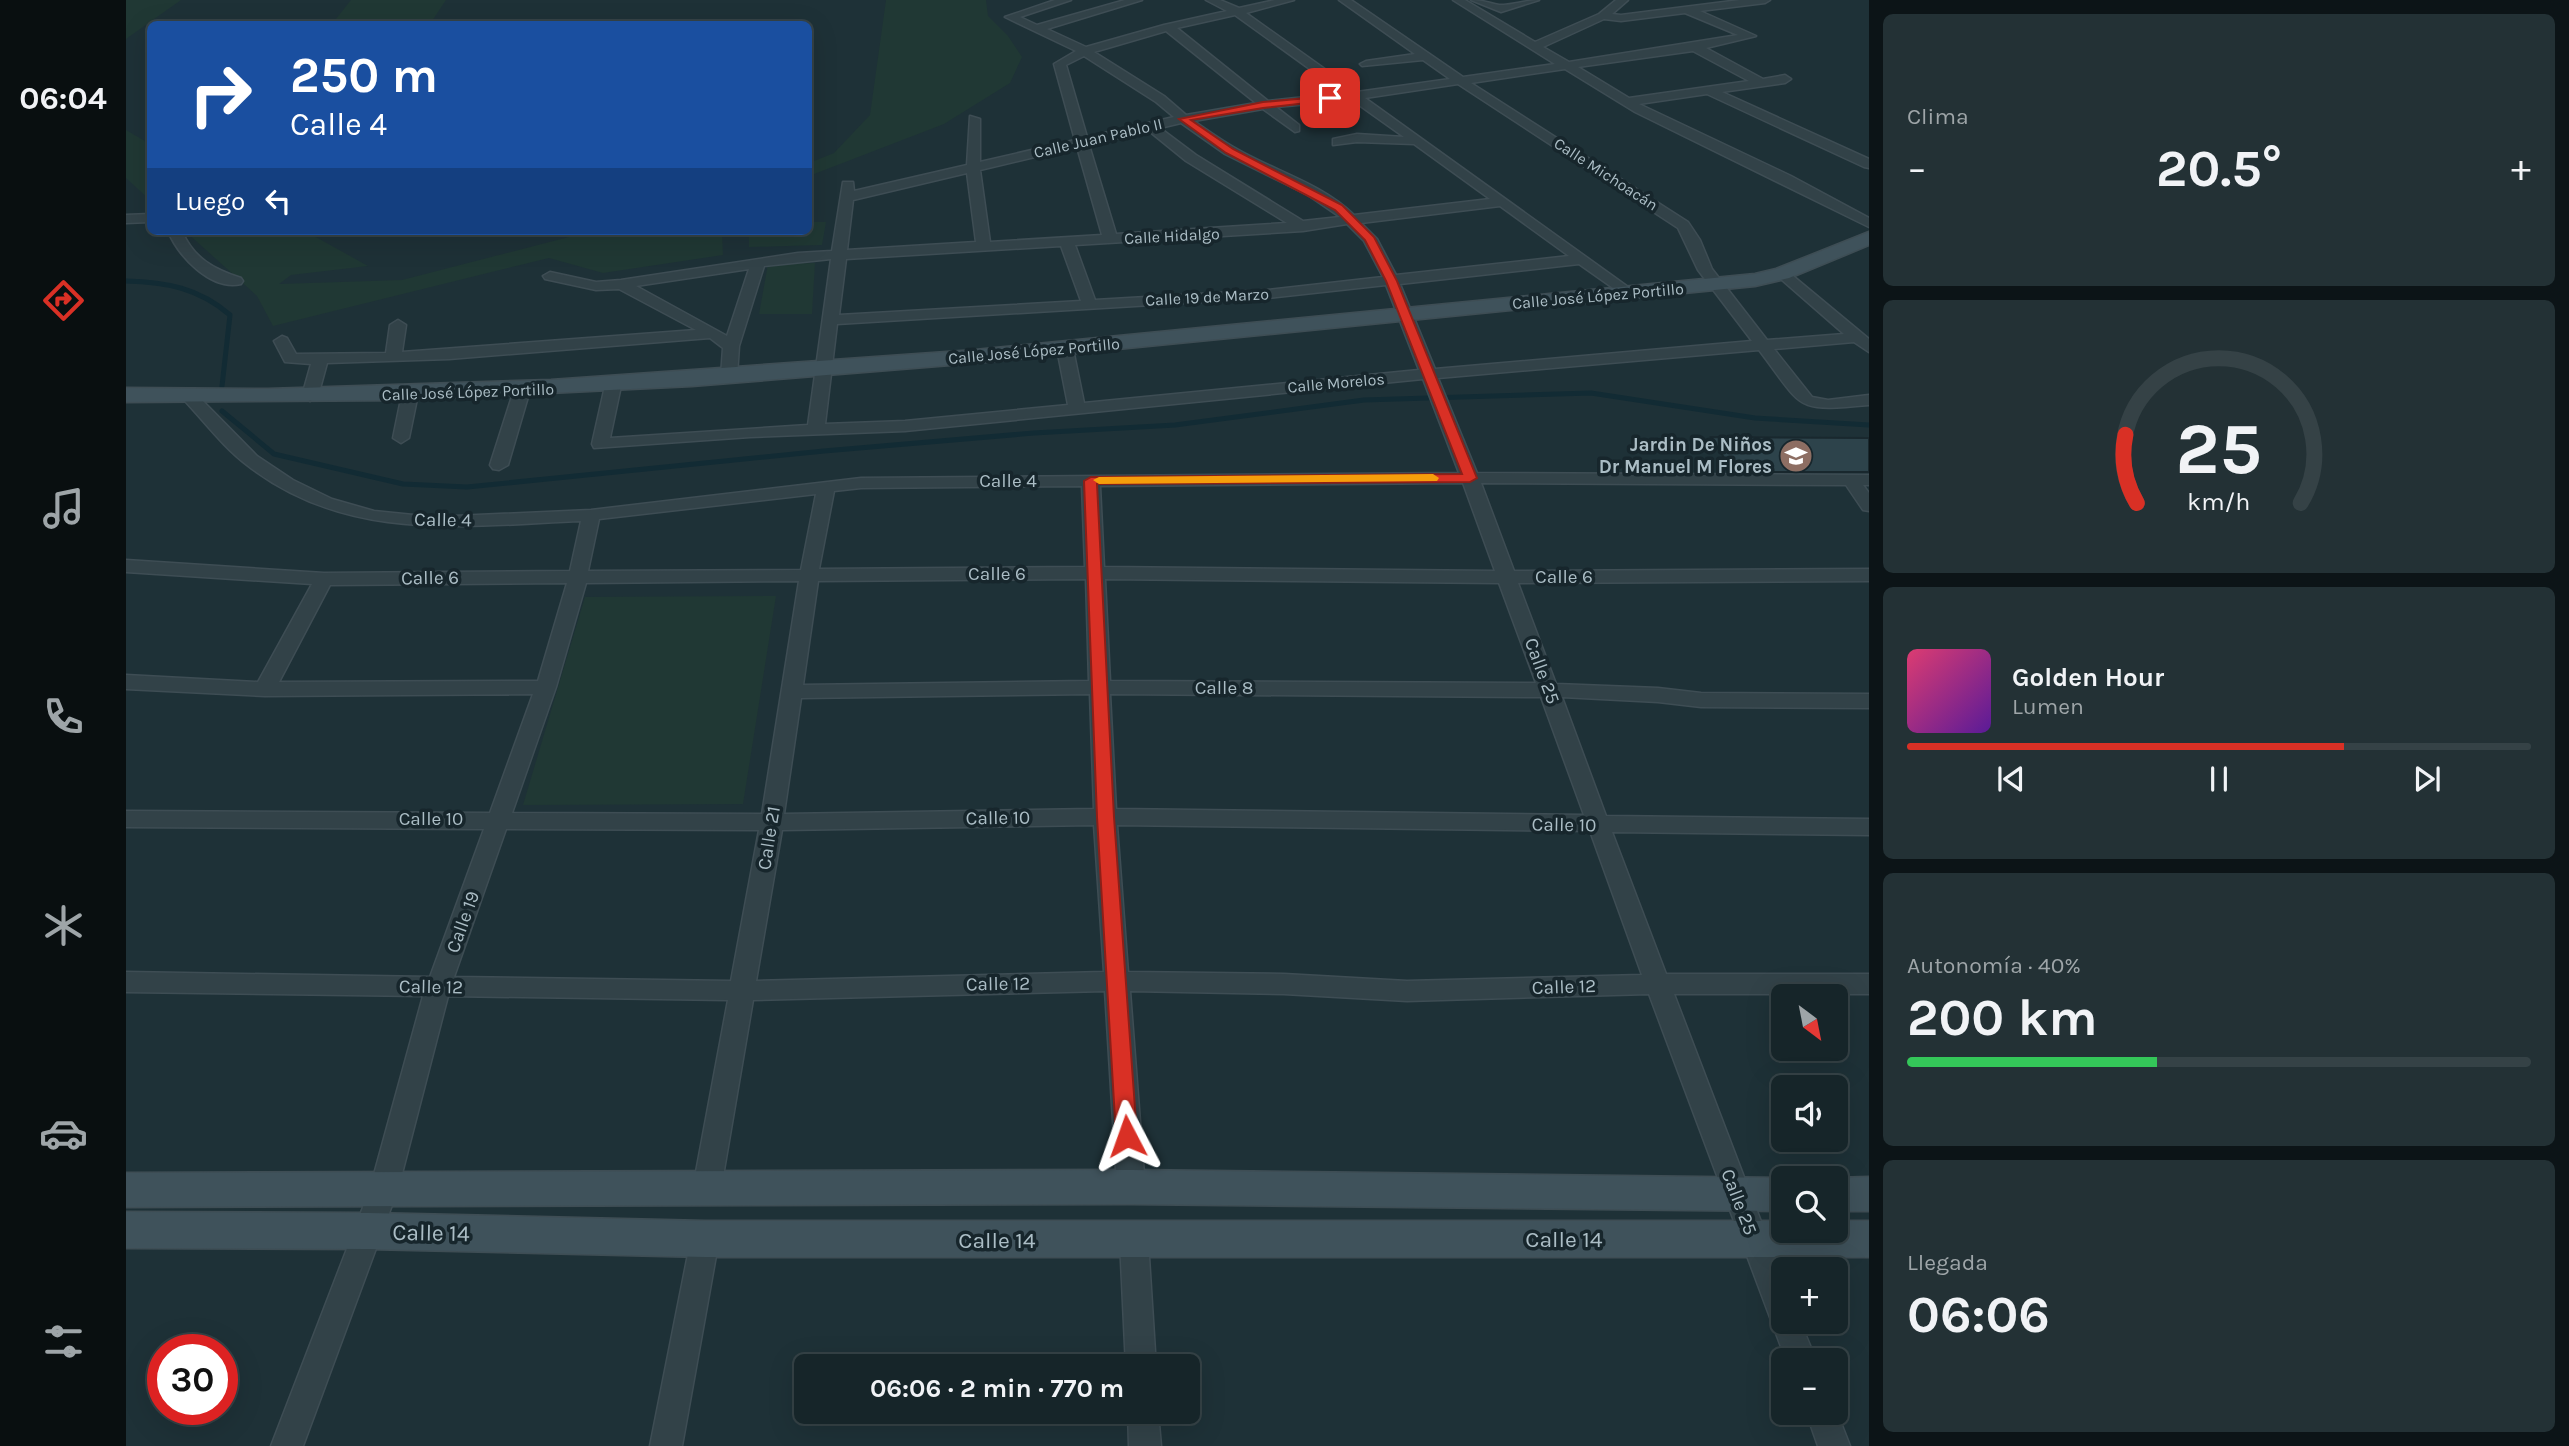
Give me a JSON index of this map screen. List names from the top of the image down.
{
  "streets": {
    "main road": ["Calle José López Portillo", "Calle 14"],
    "street": [
      "Calle Juan Pablo II",
      "Calle Michoacán",
      "Calle Hidalgo",
      "Calle 19 de Marzo",
      "Calle Morelos",
      "Calle 4",
      "Calle 6",
      "Calle 25",
      "Calle 8",
      "Calle 10",
      "Calle 21",
      "Calle 19",
      "Calle 12"
    ]
  },
  "crossings": [
    ["Calle Juan Pablo II", "Calle Michoacán"],
    ["Calle Juan Pablo II", "Calle Hidalgo"],
    ["Calle Juan Pablo II", "Calle 25"],
    ["Calle Michoacán", "Calle José López Portillo"],
    ["Calle Michoacán", "Calle Morelos"],
    ["Calle Hidalgo", "Calle 25"],
    ["Calle José López Portillo", "Calle Morelos"],
    ["Calle José López Portillo", "Calle 4"],
    ["Calle José López Portillo", "Calle 25"],
    ["Calle 19 de Marzo", "Calle 25"],
    ["Calle Morelos", "Calle 25"],
    ["Calle 4", "Calle 25"],
    ["Calle 4", "Calle 21"],
    ["Calle 4", "Calle 19"],
    ["Calle 6", "Calle 25"],
    ["Calle 6", "Calle 21"],
    ["Calle 6", "Calle 19"],
    ["Calle 25", "Calle 8"],
    ["Calle 25", "Calle 10"],
    ["Calle 25", "Calle 12"],
    ["Calle 25", "Calle 14"],
    ["Calle 8", "Calle 21"],
    ["Calle 10", "Calle 21"],
    ["Calle 10", "Calle 19"],
    ["Calle 21", "Calle 12"],
    ["Calle 19", "Calle 12"],
    ["Calle 19", "Calle 14"]
  ],
  "places": {
    "school or university": ["Jardin De Niños Dr Manuel M Flores"]
  },
  "north": "bottom right",
  "page": {
    "tabs": "06:04",
    "tile": [
      "Clima",
      ["Autonomía · 40%", "200 km"],
      ["Llegada", "06:06"]
    ],
    "turn": ["250 m", "Calle 4"],
    "heat": ["−", "20.5°", "+"],
    "then": "Luego",
    "song": ["Golden Hour", "Lumen"],
    "map_buttons": ["+", "−"],
    "limit": "30",
    "trip": "06:06 · 2 min · 770 m",
    "gauge": ["25", "km/h"]
  }
}
